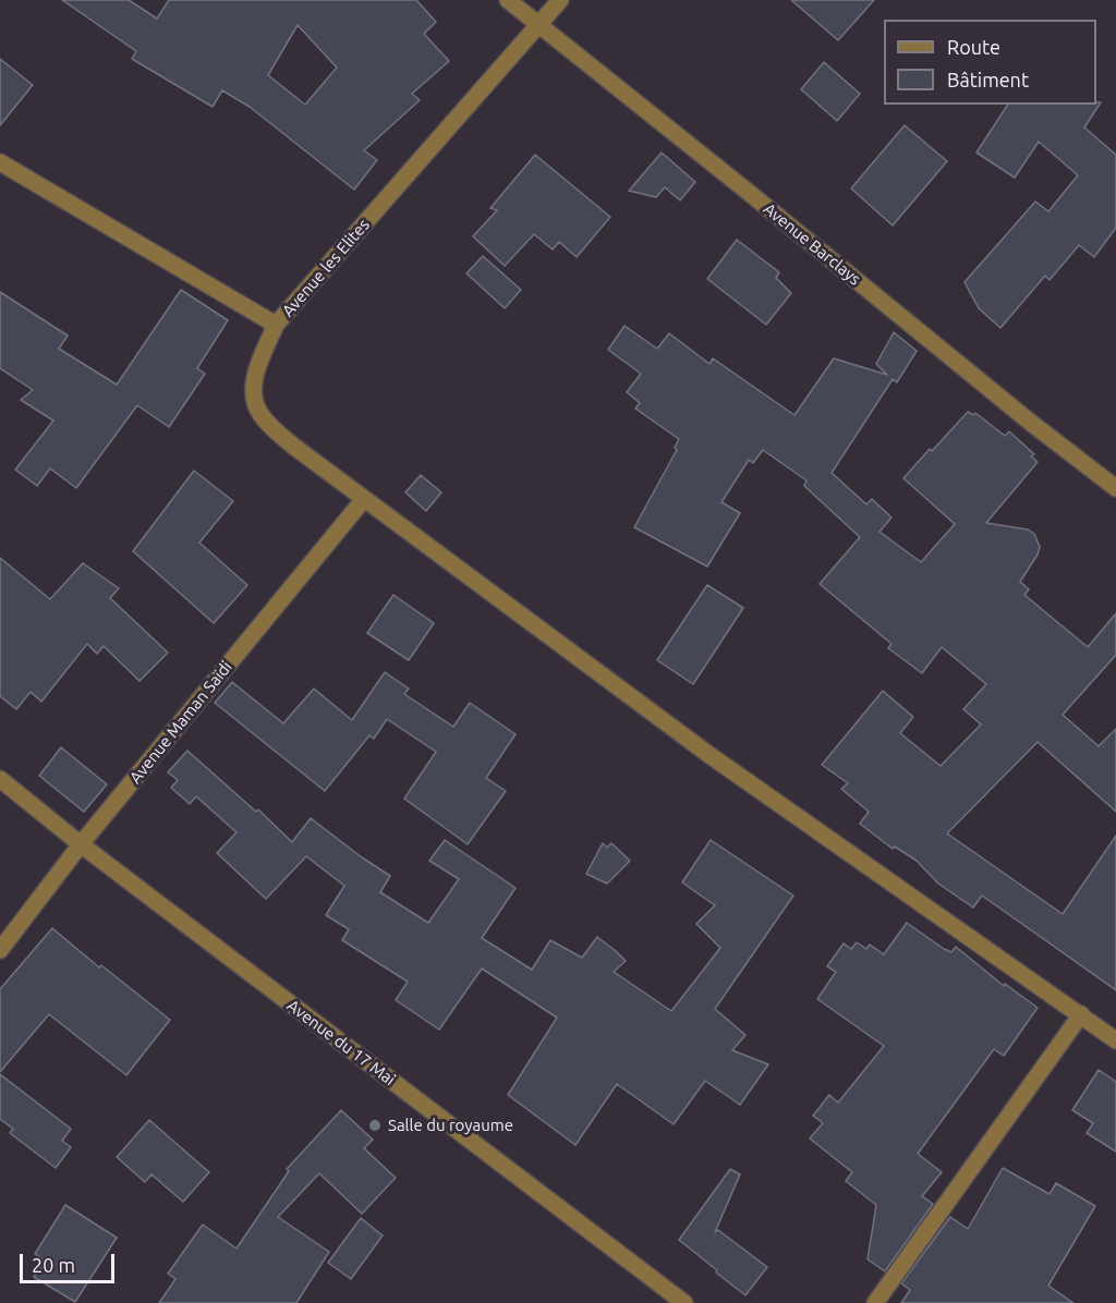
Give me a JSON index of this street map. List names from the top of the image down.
{
  "streets": {
    "street": [
      "Avenue Barclays",
      "Avenue les Elites",
      "Avenue Maman Saïdi",
      "Avenue du 17 Mai"
    ]
  },
  "crossings": [
    ["Avenue Barclays", "Avenue les Elites"],
    ["Avenue Maman Saïdi", "Avenue du 17 Mai"]
  ],
  "places": ["Salle du royaume"],
  "legend": ["Route", "Bâtiment"],
  "scale_bar": "20 m"
}
